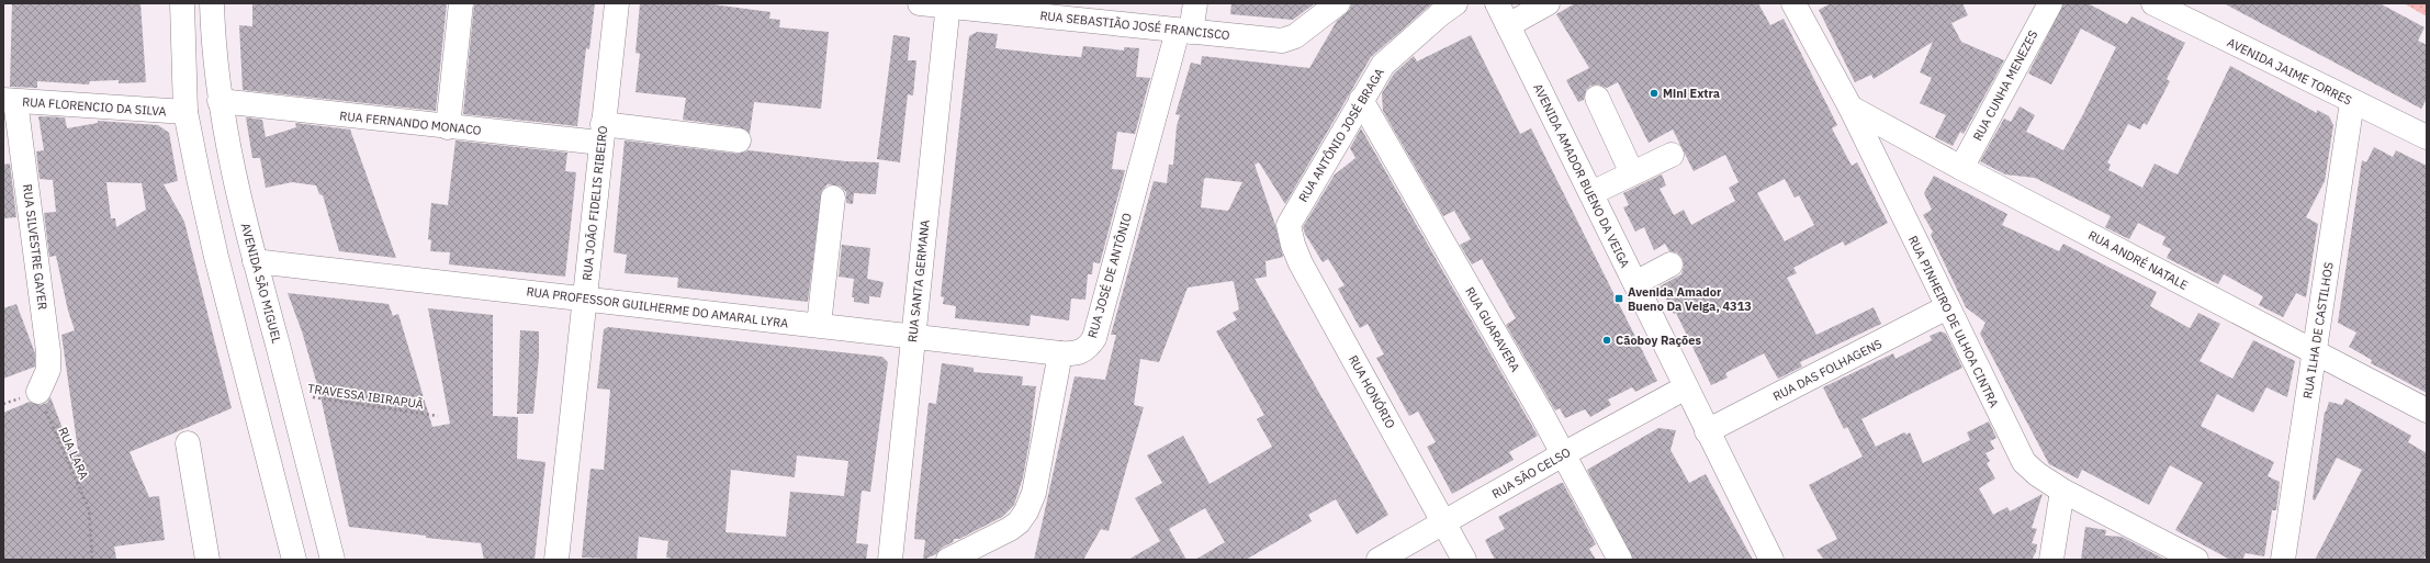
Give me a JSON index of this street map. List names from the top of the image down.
{
  "streets": {
    "street": [
      "RUA SEBASTIÃO JOSÉ FRANCISCO",
      "AVENIDA JAIME TORRES",
      "RUA CUNHA MENEZES",
      "RUA FLORENCIO DA SILVA",
      "RUA FERNANDO MONACO",
      "RUA ANTÔNIO JOSÉ BRAGA",
      "AVENIDA AMADOR BUENO DA VEIGA",
      "RUA JOÃO FIDELIS RIBEIRO",
      "RUA SILVESTRE GAYER",
      "RUA ANDRÉ NATALE",
      "RUA JOSÉ DE ANTÔNIO",
      "RUA SANTA GERMANA",
      "AVENIDA SÃO MIGUEL",
      "RUA PROFESSOR GUILHERME DO AMARAL LYRA",
      "RUA PINHEIRO DE ULHOA CINTRA",
      "RUA GUARAVERA",
      "RUA ILHA DE CASTILHOS",
      "RUA DAS FOLHAGENS",
      "RUA HONÓRIO",
      "RUA SÃO CELSO"
    ],
    "path": ["TRAVESSA IBIRAPUÃ", "RUA LARA"]
  },
  "crossings": [
    ["RUA SEBASTIÃO JOSÉ FRANCISCO", "RUA JOSÉ DE ANTÔNIO"],
    ["RUA SEBASTIÃO JOSÉ FRANCISCO", "RUA SANTA GERMANA"],
    ["AVENIDA JAIME TORRES", "RUA ILHA DE CASTILHOS"],
    ["RUA CUNHA MENEZES", "RUA ANDRÉ NATALE"],
    ["RUA FLORENCIO DA SILVA", "RUA SILVESTRE GAYER"],
    ["RUA FERNANDO MONACO", "RUA JOÃO FIDELIS RIBEIRO"],
    ["RUA FERNANDO MONACO", "AVENIDA SÃO MIGUEL"],
    ["RUA ANTÔNIO JOSÉ BRAGA", "RUA GUARAVERA"],
    ["RUA ANTÔNIO JOSÉ BRAGA", "RUA HONÓRIO"],
    ["AVENIDA AMADOR BUENO DA VEIGA", "RUA DAS FOLHAGENS"],
    ["AVENIDA AMADOR BUENO DA VEIGA", "RUA SÃO CELSO"],
    ["RUA JOÃO FIDELIS RIBEIRO", "RUA PROFESSOR GUILHERME DO AMARAL LYRA"],
    ["RUA SILVESTRE GAYER", "RUA LARA"],
    ["RUA ANDRÉ NATALE", "RUA PINHEIRO DE ULHOA CINTRA"],
    ["RUA ANDRÉ NATALE", "RUA ILHA DE CASTILHOS"],
    ["RUA JOSÉ DE ANTÔNIO", "RUA PROFESSOR GUILHERME DO AMARAL LYRA"],
    ["RUA SANTA GERMANA", "RUA PROFESSOR GUILHERME DO AMARAL LYRA"],
    ["AVENIDA SÃO MIGUEL", "RUA PROFESSOR GUILHERME DO AMARAL LYRA"],
    ["AVENIDA SÃO MIGUEL", "TRAVESSA IBIRAPUÃ"],
    ["RUA PINHEIRO DE ULHOA CINTRA", "RUA DAS FOLHAGENS"],
    ["RUA GUARAVERA", "RUA SÃO CELSO"],
    ["RUA HONÓRIO", "RUA SÃO CELSO"]
  ],
  "places": {
    "other": ["Mini Extra", "Cãoboy Rações"],
    "transit": ["Avenida Amador Bueno Da Veiga, 4313"]
  }
}
